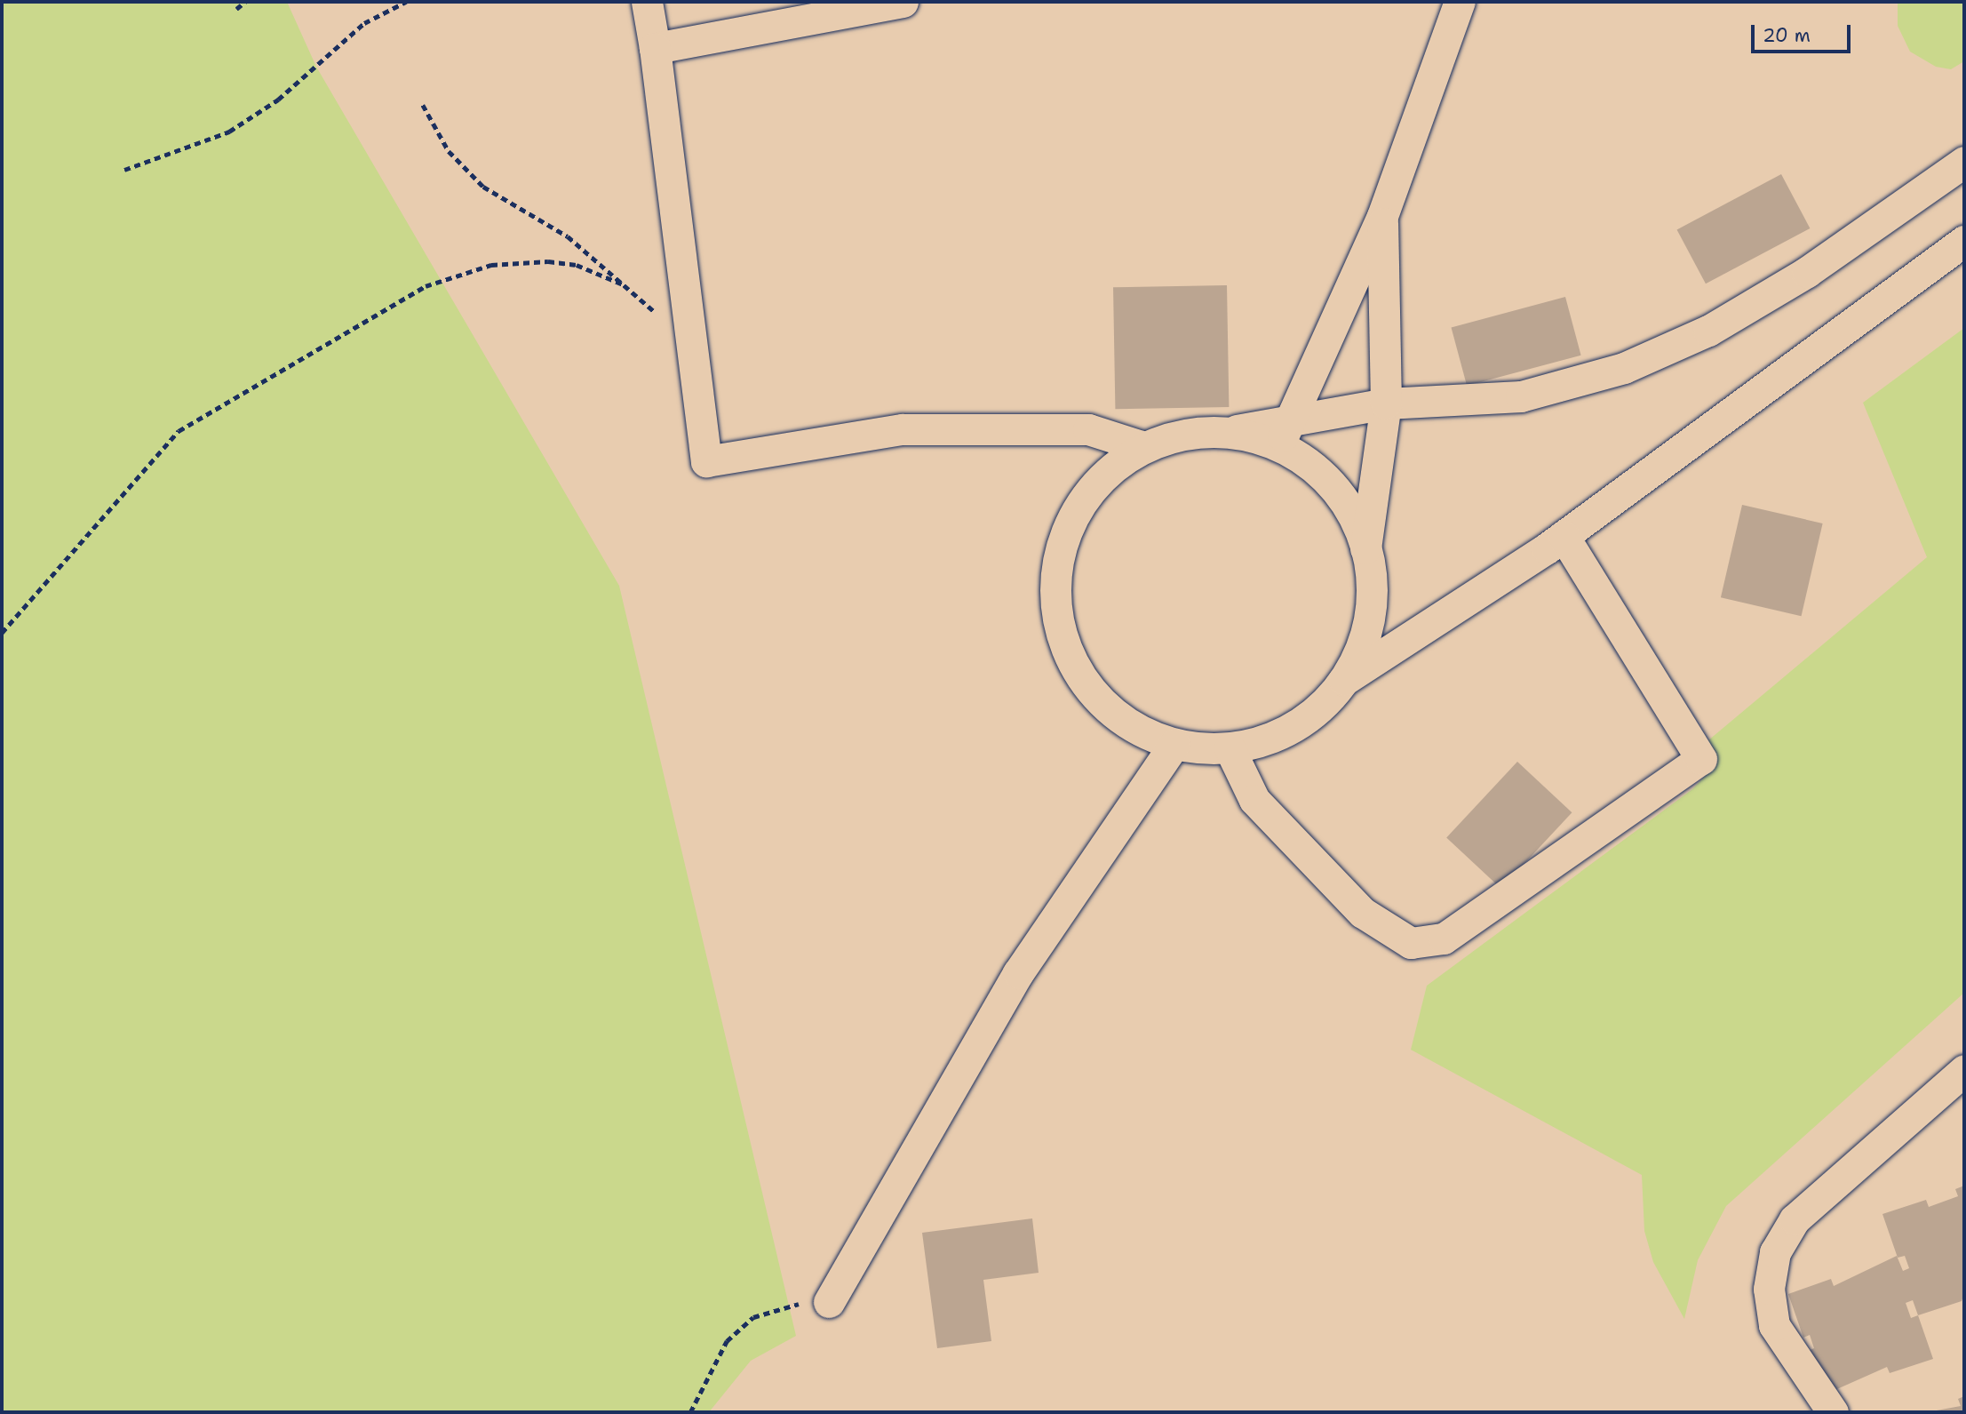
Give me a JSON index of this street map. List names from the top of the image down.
{
  "scale_bar": "20 m"
}
